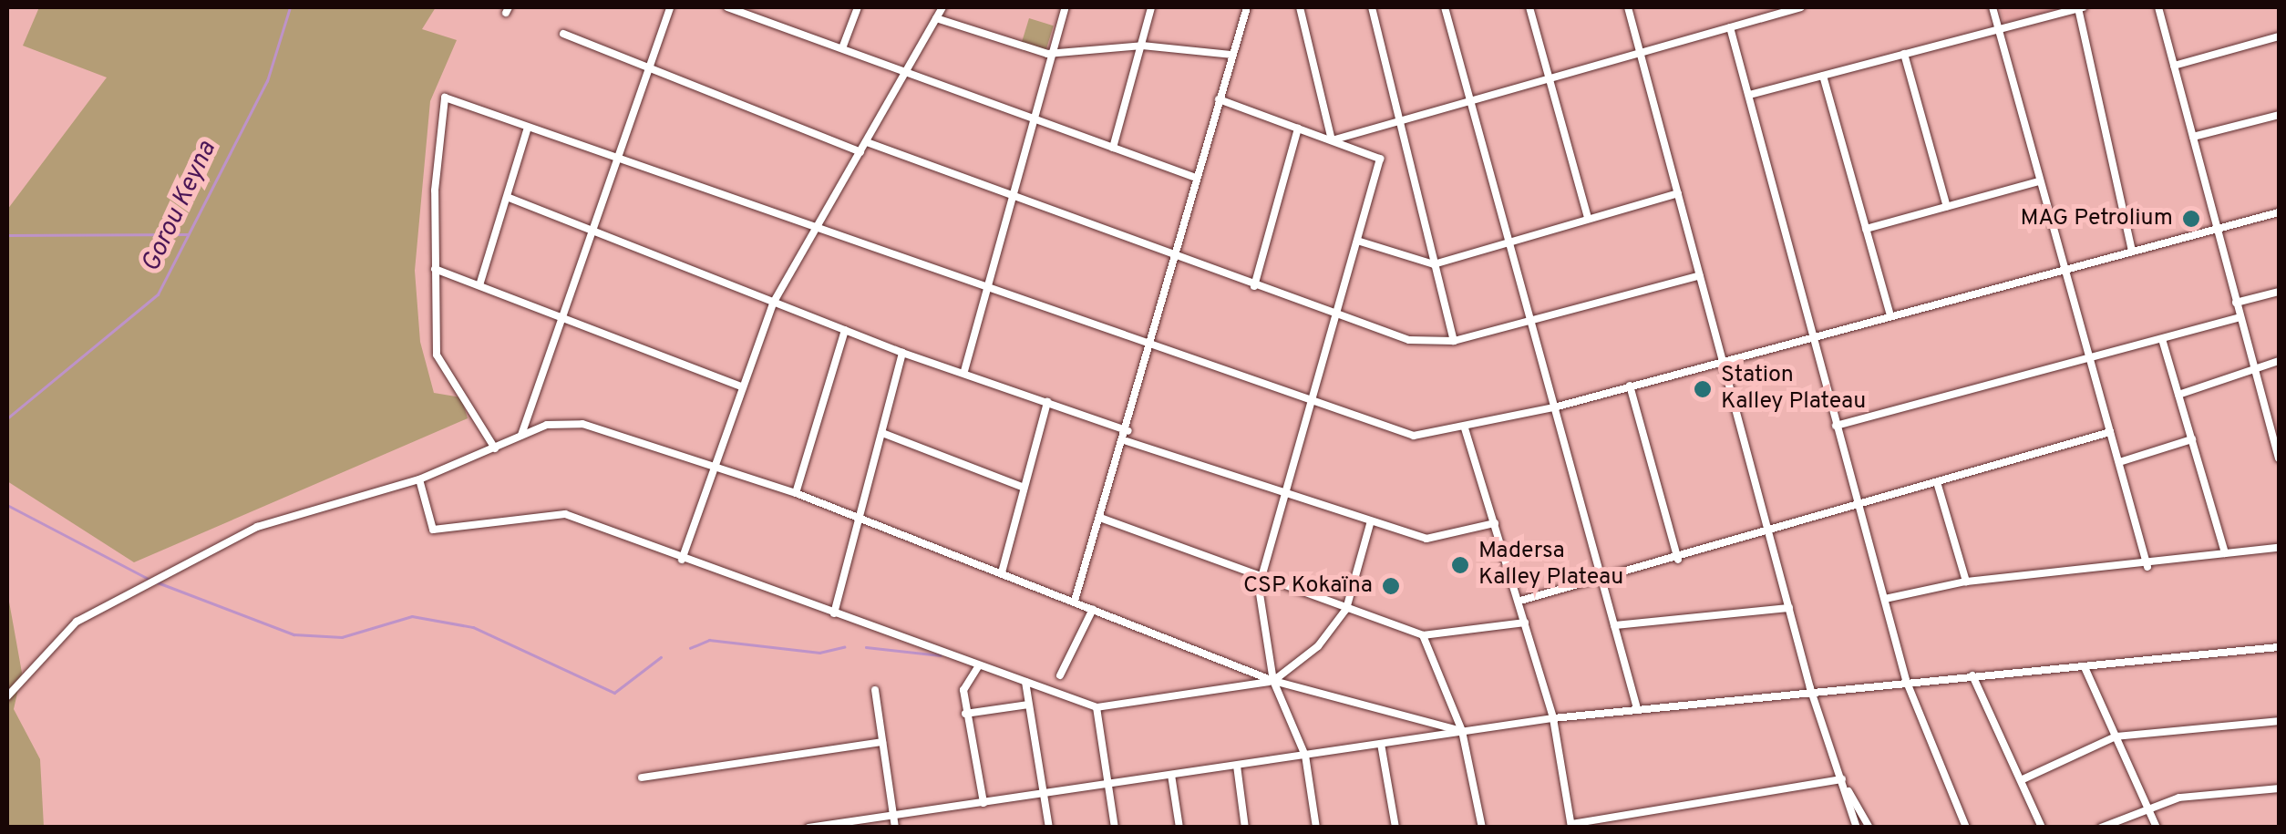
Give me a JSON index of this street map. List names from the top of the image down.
{
  "water": ["Gorou Keyna"],
  "places": [
    "MAG Petrolium",
    "Station Kalley Plateau",
    "Madersa Kalley Plateau",
    "CSP Kokaïna"
  ]
}
